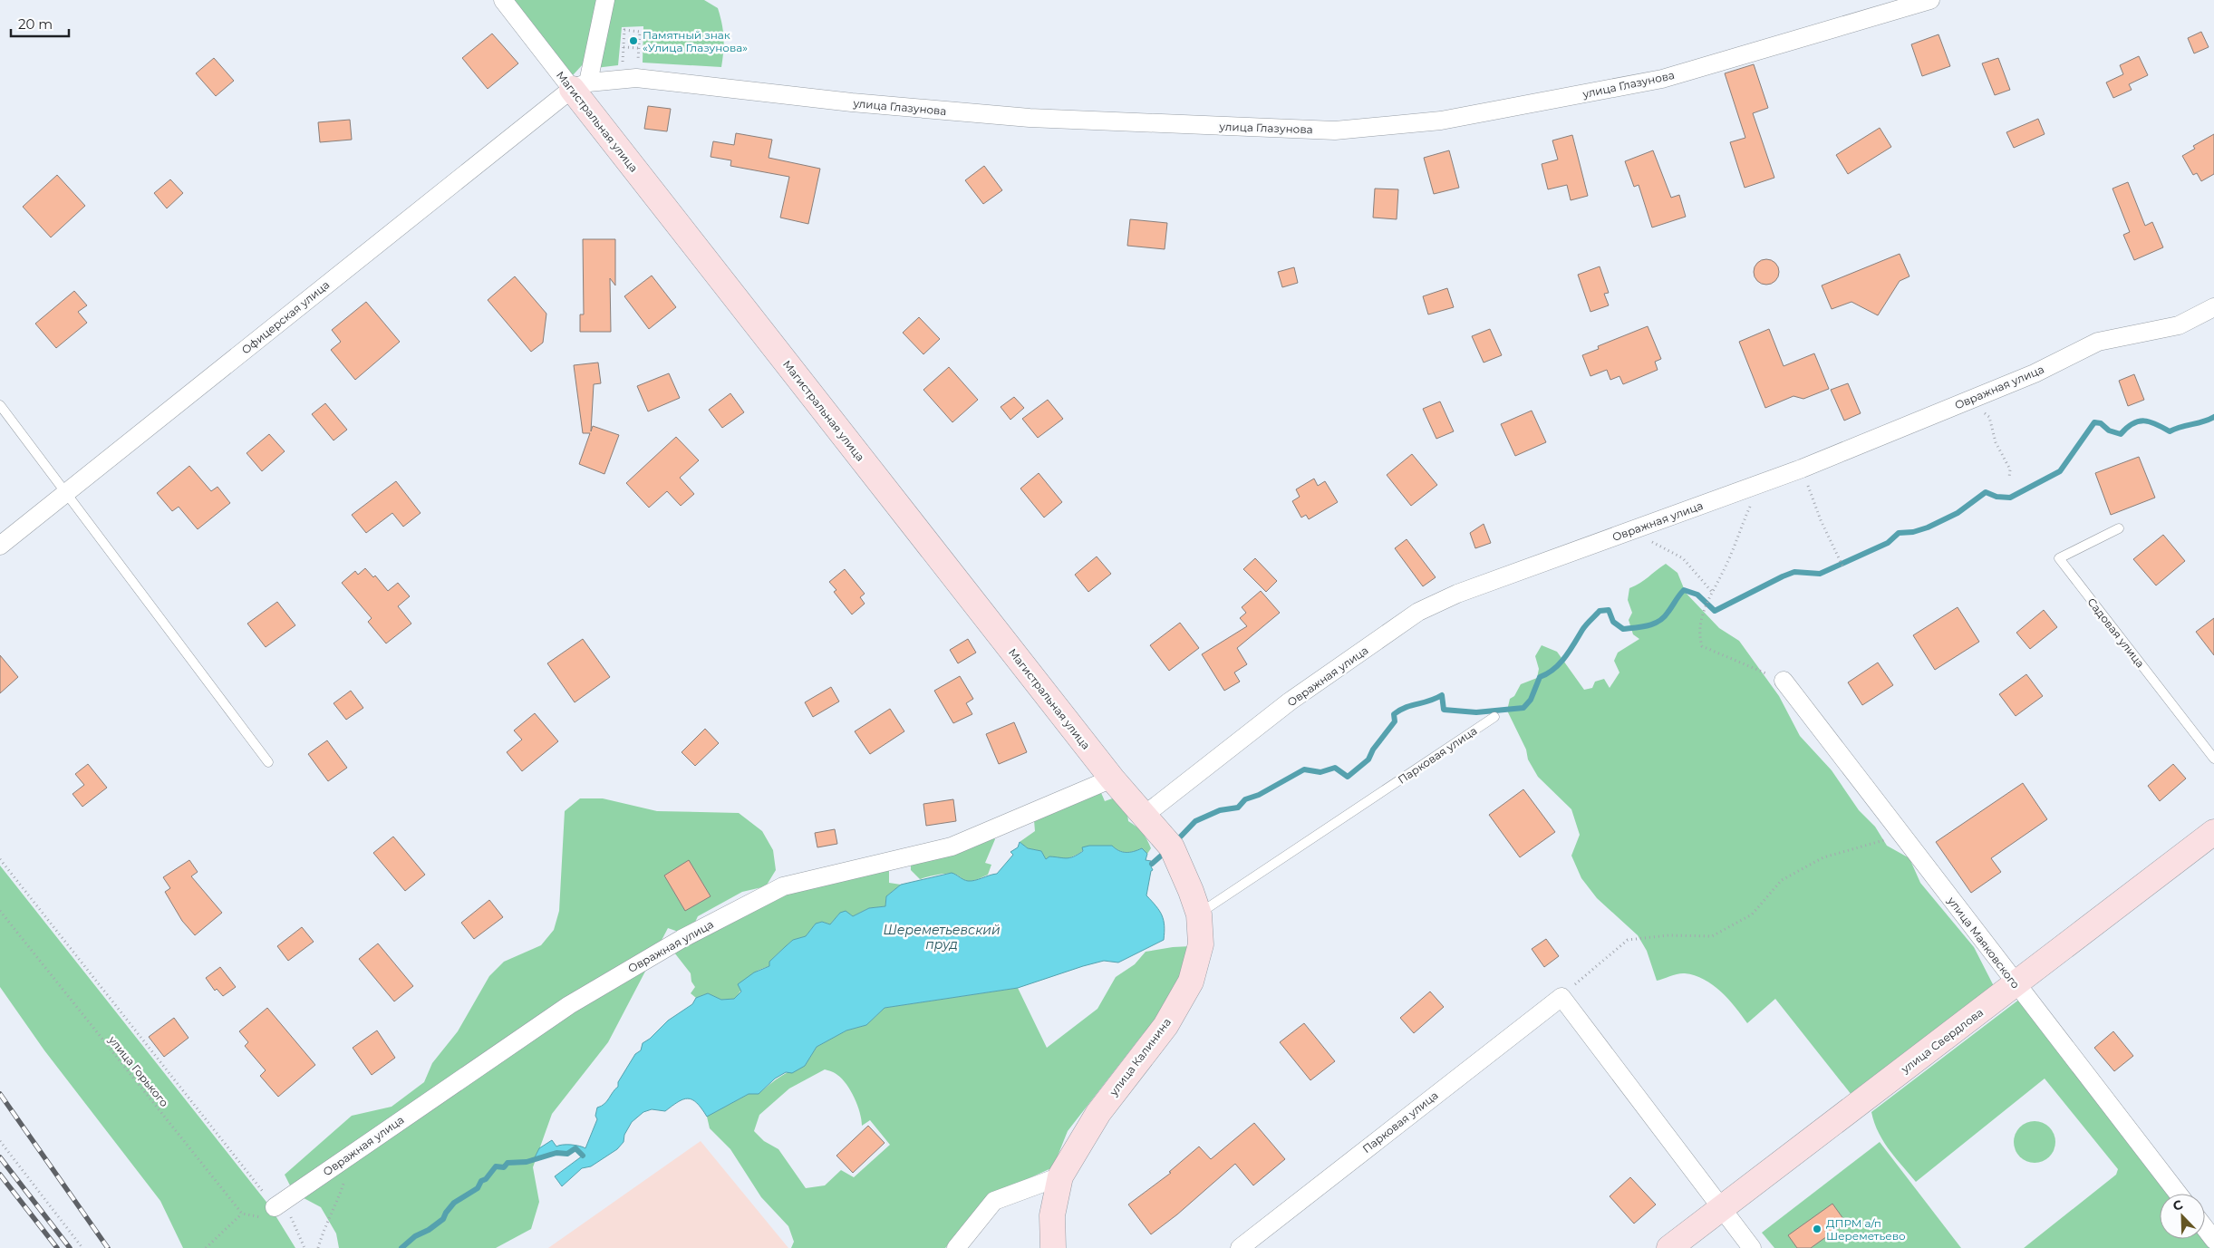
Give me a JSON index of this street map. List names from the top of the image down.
{
  "streets": {
    "street": [
      "улица Глазунова",
      "Магистральная улица",
      "Офицерская улица",
      "Овражная улица",
      "Парковая улица",
      "улица Маяковского",
      "улица Свердлова",
      "улица Калинина"
    ],
    "lane": ["Садовая улица"],
    "path": ["улица Горького"]
  },
  "crossings": [
    ["улица Глазунова", "Магистральная улица"],
    ["улица Глазунова", "Офицерская улица"],
    ["Магистральная улица", "Офицерская улица"],
    ["Магистральная улица", "Овражная улица"],
    ["Магистральная улица", "улица Калинина"],
    ["Овражная улица", "улица Калинина"],
    ["Парковая улица", "улица Калинина"],
    ["улица Маяковского", "улица Свердлова"]
  ],
  "water": ["Шереметьевский пруд"],
  "places": ["Памятный знак «Улица Глазунова»", "ДПРМ а/п Шереметьево"],
  "scale_bar": "20 m",
  "north": "top left"
}
